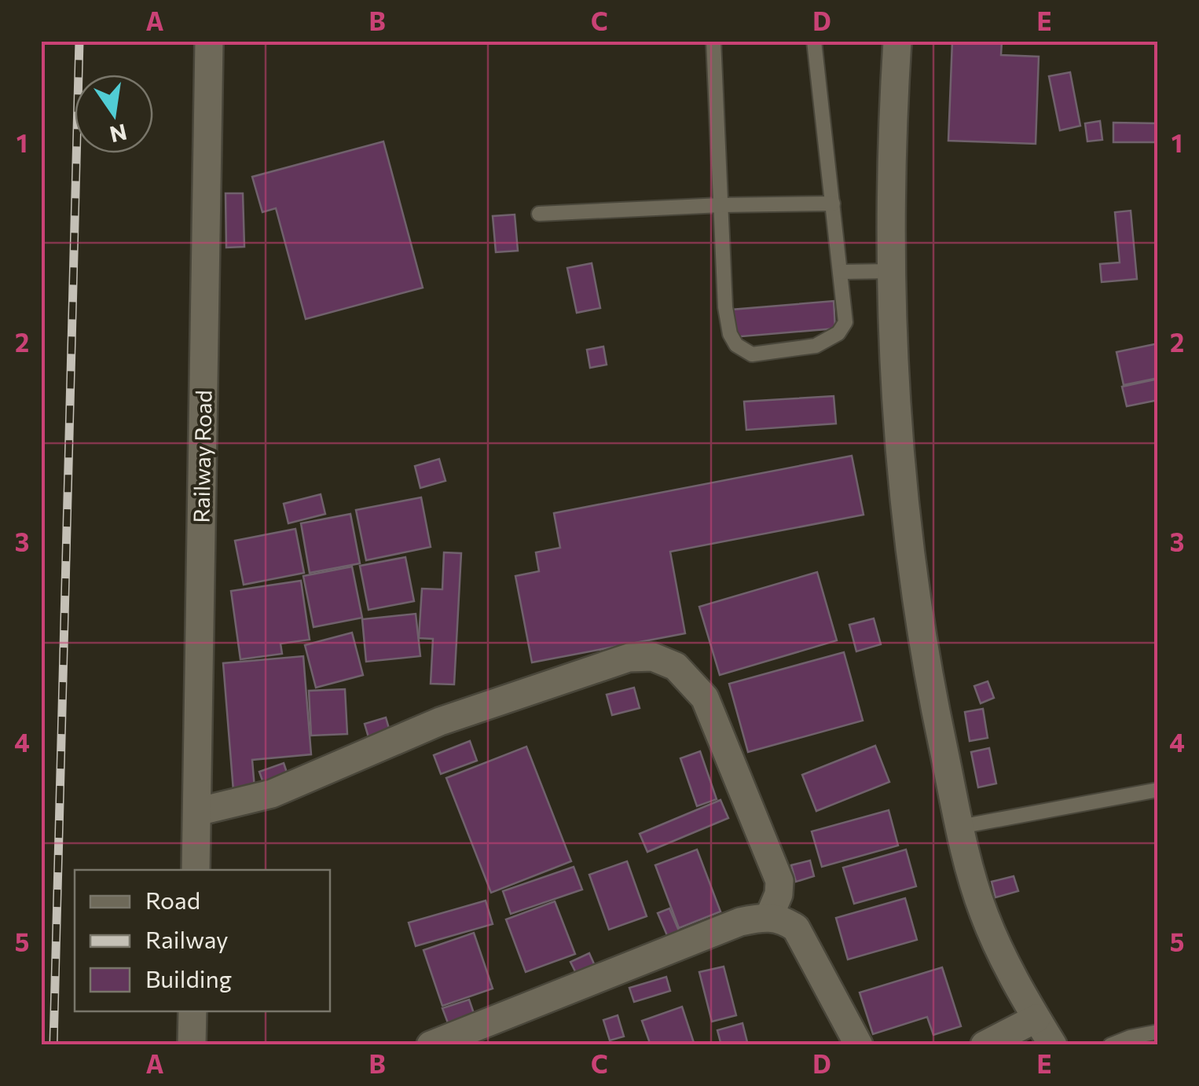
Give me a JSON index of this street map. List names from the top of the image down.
{
  "streets": {
    "street": ["Railway Road"]
  },
  "legend": ["Road", "Railway", "Building"],
  "north": "bottom",
  "grid": {
    "columns": [
      "A",
      "B",
      "C",
      "D",
      "E"
    ],
    "rows": [
      "1",
      "2",
      "3",
      "4",
      "5"
    ]
  }
}
